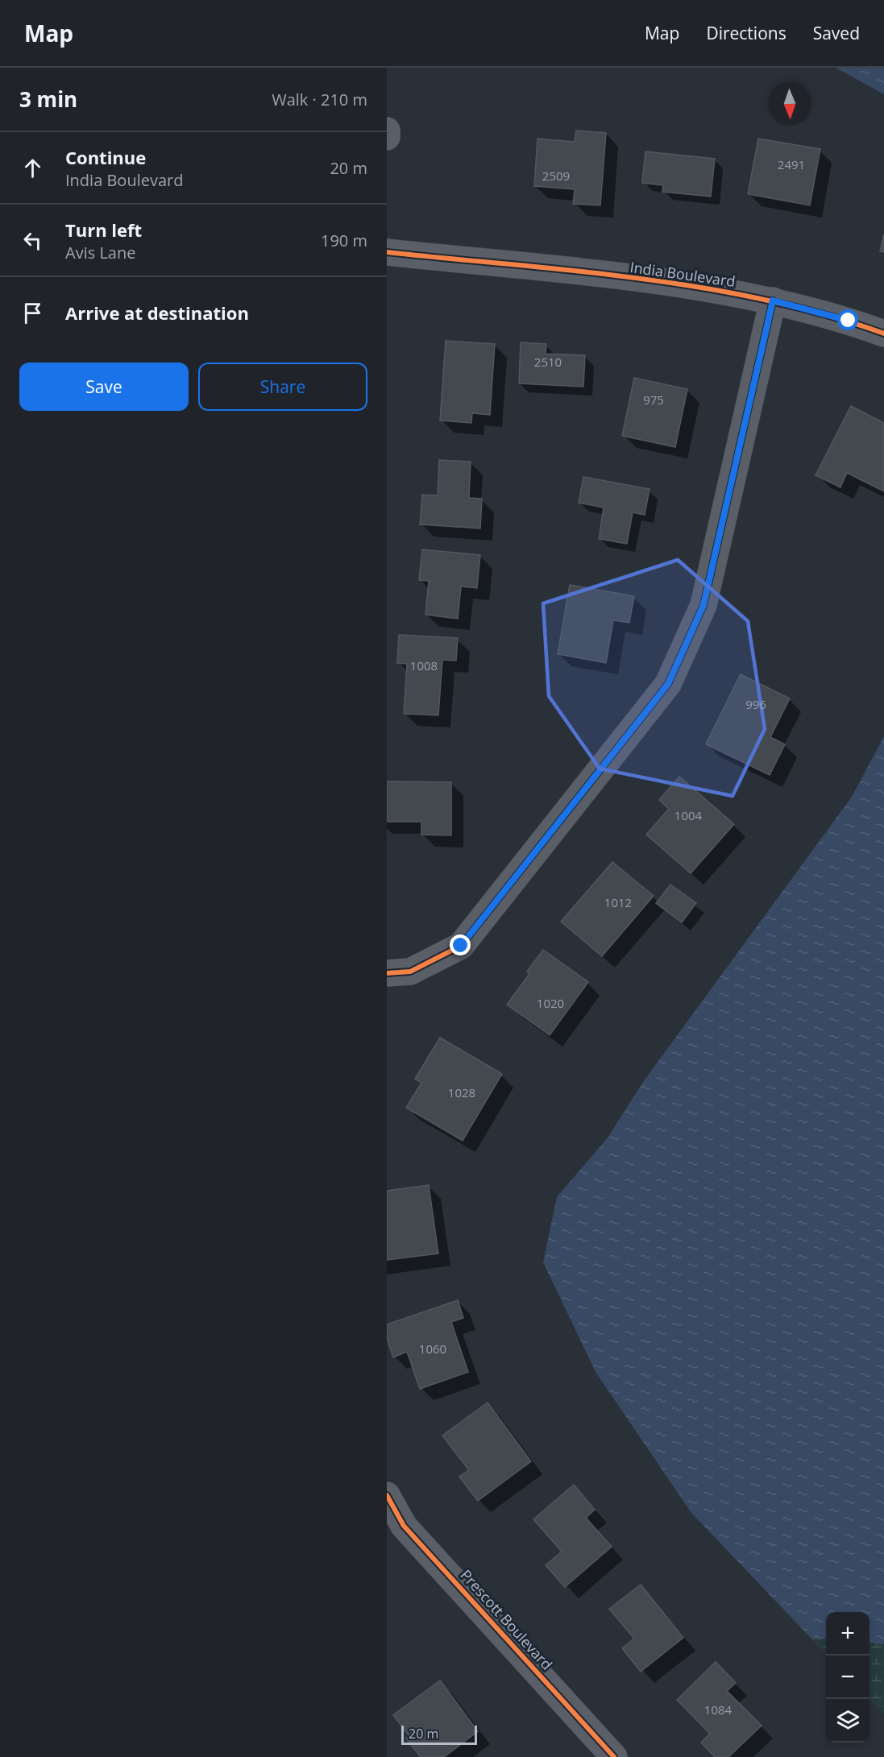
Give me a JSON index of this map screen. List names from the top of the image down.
{
  "streets": {
    "street": ["India Boulevard", "Prescott Boulevard"]
  },
  "house_numbers": [
    "2491",
    "2509",
    "2510",
    "975",
    "1008",
    "996",
    "1004",
    "1012",
    "1020",
    "1028",
    "1060",
    "1084"
  ],
  "scale_bar": "20 m",
  "north": "bottom",
  "page": {
    "header": "Map",
    "nav": ["Map", "Directions", "Saved"],
    "heading": ["3 min", "Walk · 210 m"],
    "list": [
      ["Continue", "India Boulevard", "20 m"],
      ["Turn left", "Avis Lane", "190 m"],
      "Arrive at destination"
    ],
    "buttons": ["Save", "Share"],
    "map_buttons": ["+", "−"],
    "scale": "20 m"
  }
}
